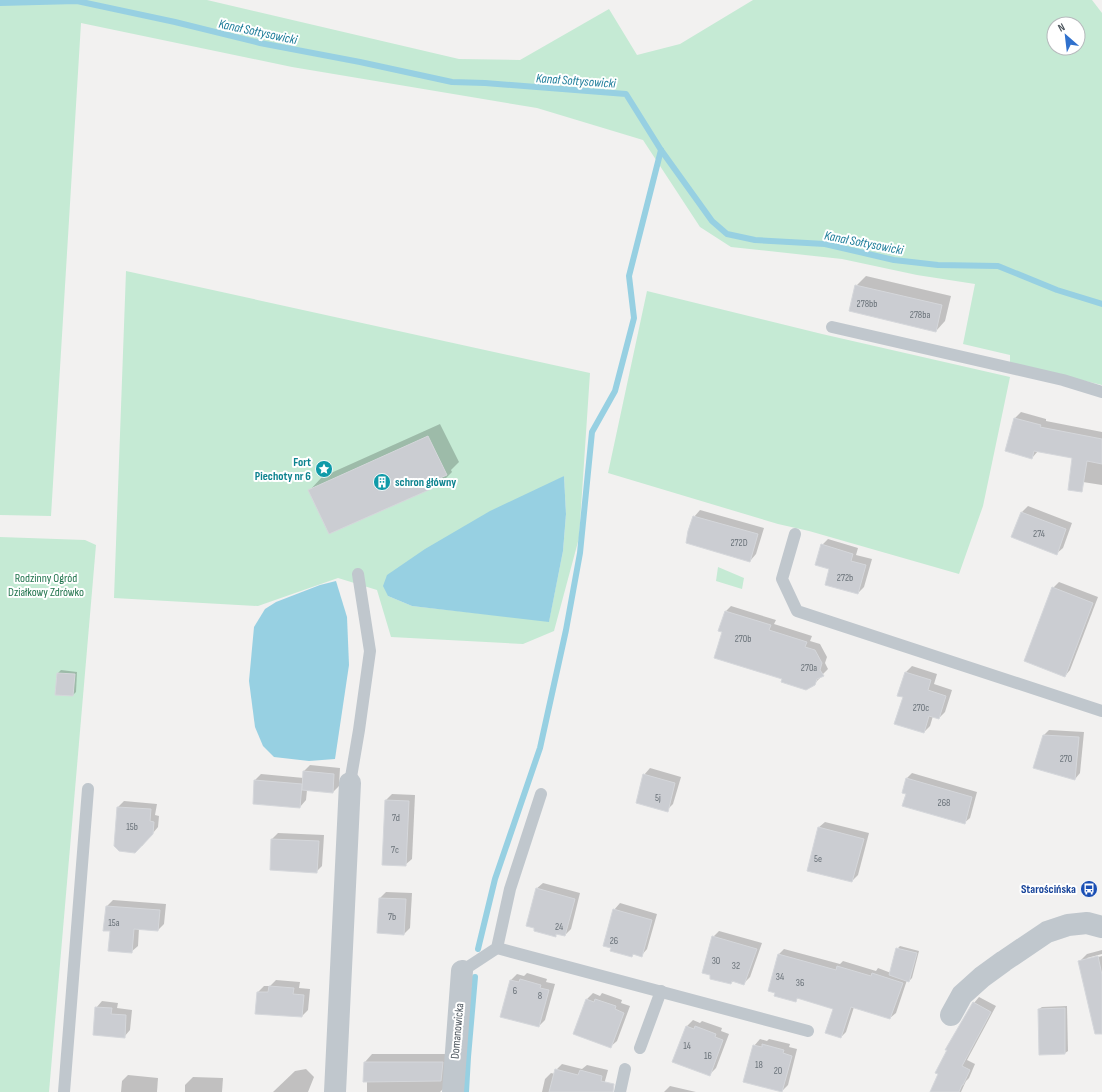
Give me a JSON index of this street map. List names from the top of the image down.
{
  "streets": {
    "street": ["Domanowicka"]
  },
  "water": ["Kanał Sołtysowicki"],
  "parks": ["Rodzinny Ogród Działkowy Zdrówko"],
  "places": {
    "place": ["Fort Piechoty nr 6"],
    "building": ["schron główny"],
    "bus stop": ["Starościńska"]
  },
  "house_numbers": [
    "278bb",
    "278ba",
    "274",
    "272D",
    "272b",
    "270b",
    "270a",
    "270c",
    "270",
    "5j",
    "268",
    "7d",
    "15b",
    "7c",
    "5e",
    "7b",
    "15a",
    "24",
    "26",
    "30",
    "32",
    "34",
    "36",
    "6",
    "8",
    "14",
    "16",
    "18",
    "20"
  ],
  "north": "top left"
}
